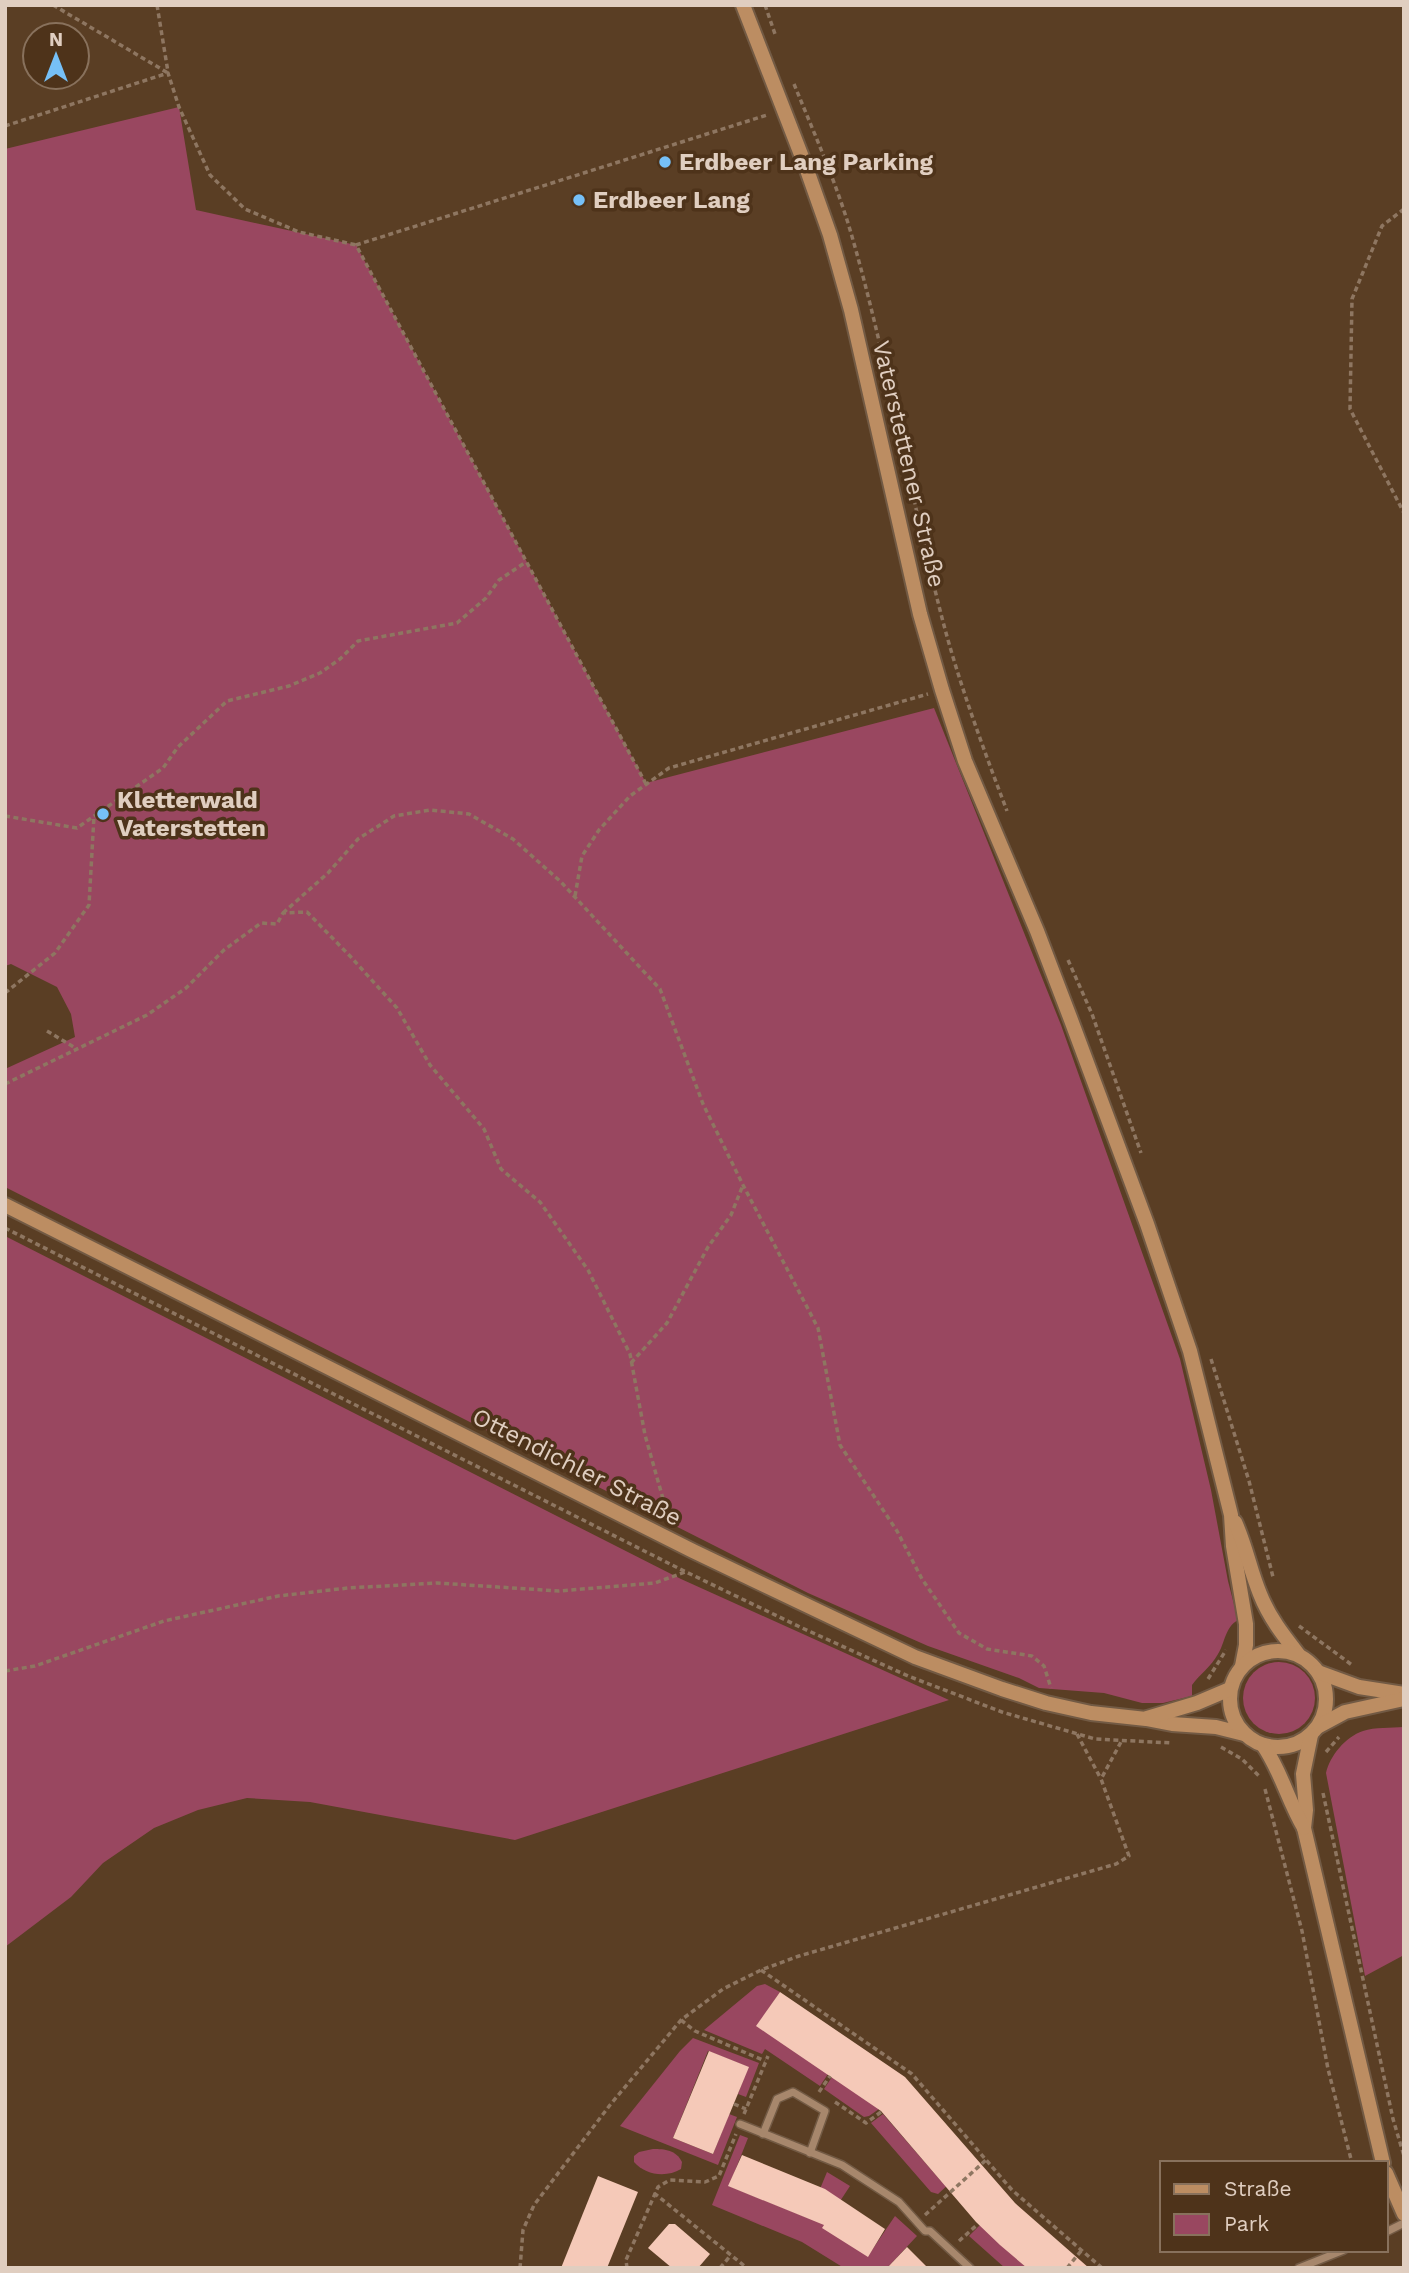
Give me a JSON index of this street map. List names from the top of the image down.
{
  "streets": {
    "street": ["Vaterstettener Straße", "Ottendichler Straße"]
  },
  "places": ["Erdbeer Lang Parking", "Erdbeer Lang", "Kletterwald Vaterstetten"],
  "legend": ["Straße", "Park"],
  "north": "top"
}
